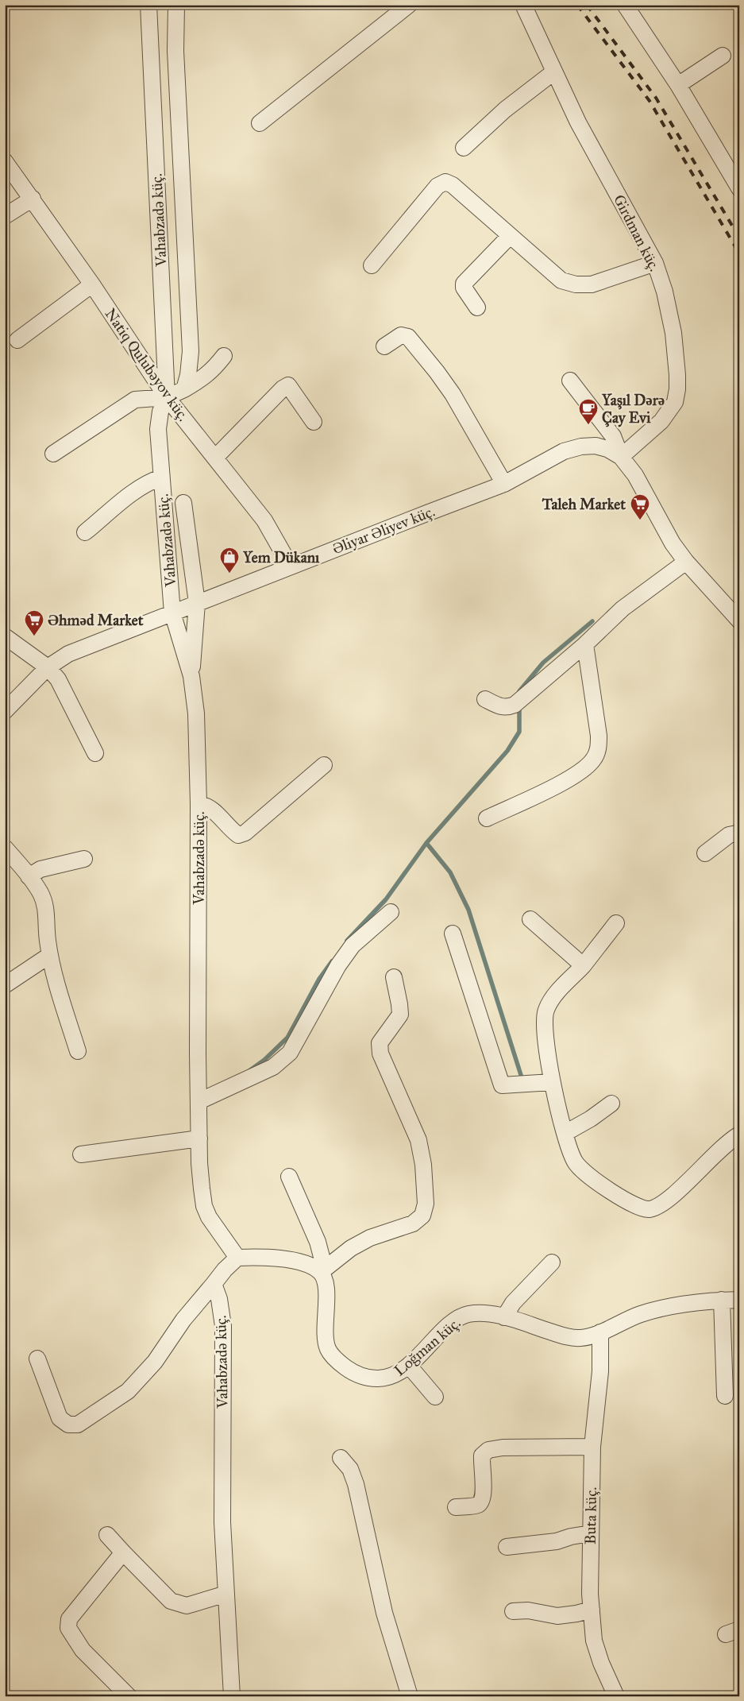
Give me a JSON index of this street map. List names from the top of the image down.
{
  "streets": {
    "street": [
      "Vahabzadə küç.",
      "Girdman küç.",
      "Natiq Qulubəyov küç.",
      "Əliyar Əliyev küç.",
      "Loğman küç.",
      "Buta küç."
    ]
  },
  "crossings": [
    ["Vahabzadə küç.", "Natiq Qulubəyov küç."],
    ["Vahabzadə küç.", "Əliyar Əliyev küç."],
    ["Girdman küç.", "Əliyar Əliyev küç."],
    ["Natiq Qulubəyov küç.", "Əliyar Əliyev küç."],
    ["Loğman küç.", "Buta küç."]
  ],
  "places": {
    "cafe": ["Yaşıl Dərə Çay Evi"],
    "supermarket": ["Taleh Market", "Əhməd Market"],
    "shop": ["Yem Dükanı"]
  }
}
